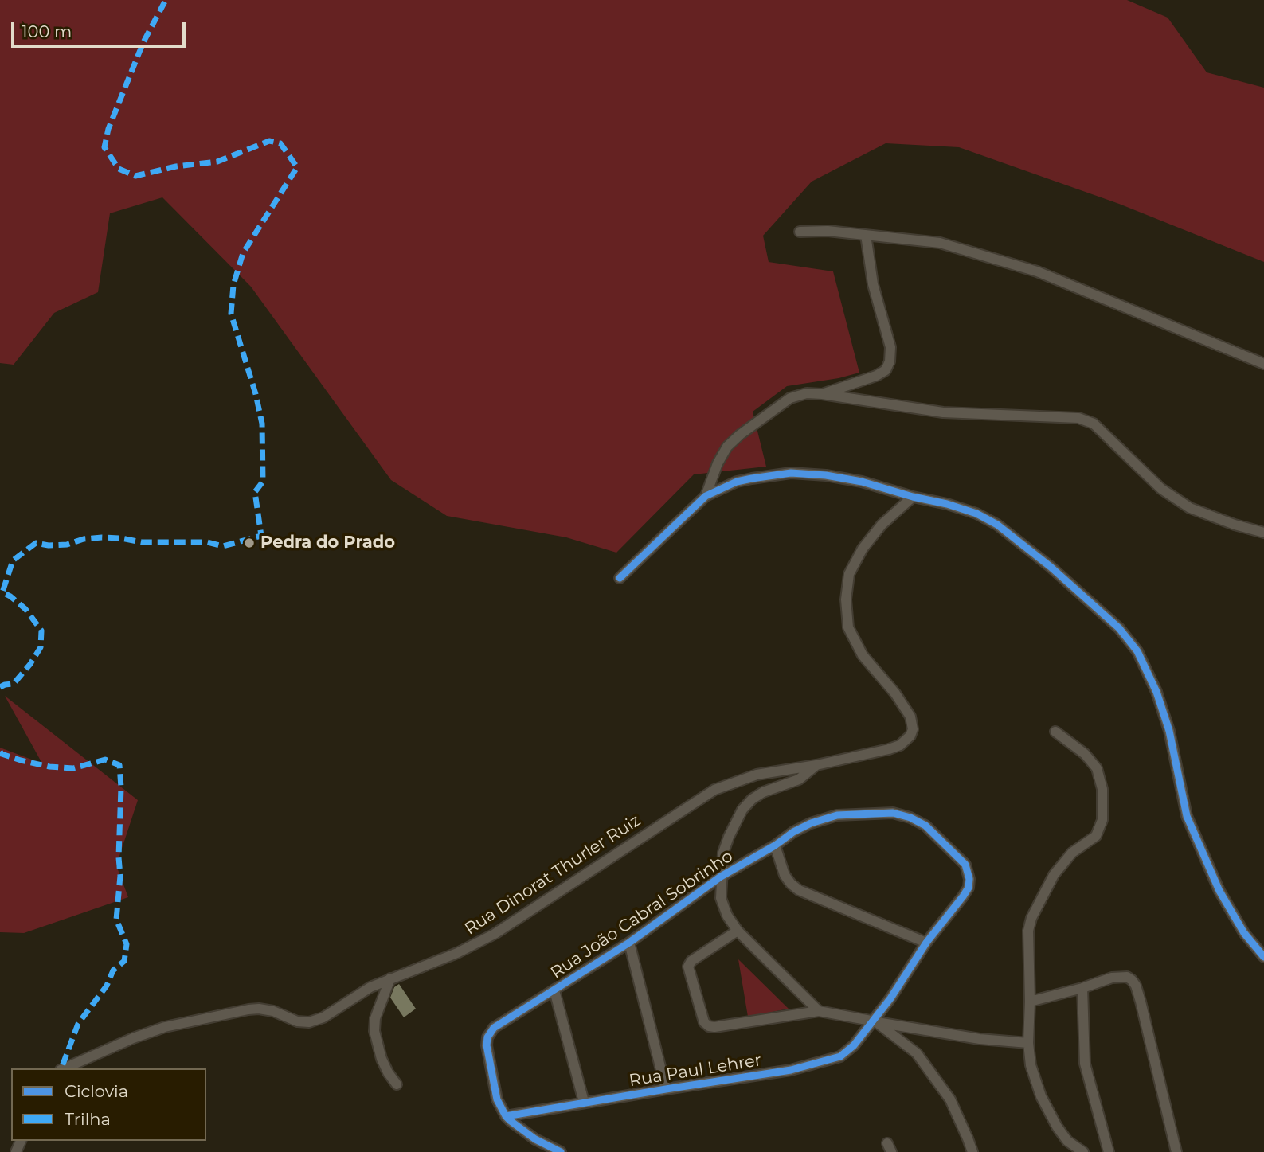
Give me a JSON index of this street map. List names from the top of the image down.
{
  "streets": {
    "street": ["Rua Dinorat Thurler Ruiz", "Rua João Cabral Sobrinho", "Rua Paul Lehrer"]
  },
  "crossings": [
    ["Rua Dinorat Thurler Ruiz", "Rua João Cabral Sobrinho"],
    ["Rua João Cabral Sobrinho", "Rua Paul Lehrer"]
  ],
  "places": ["Pedra do Prado"],
  "legend": ["Ciclovia", "Trilha"],
  "scale_bar": "100 m"
}
